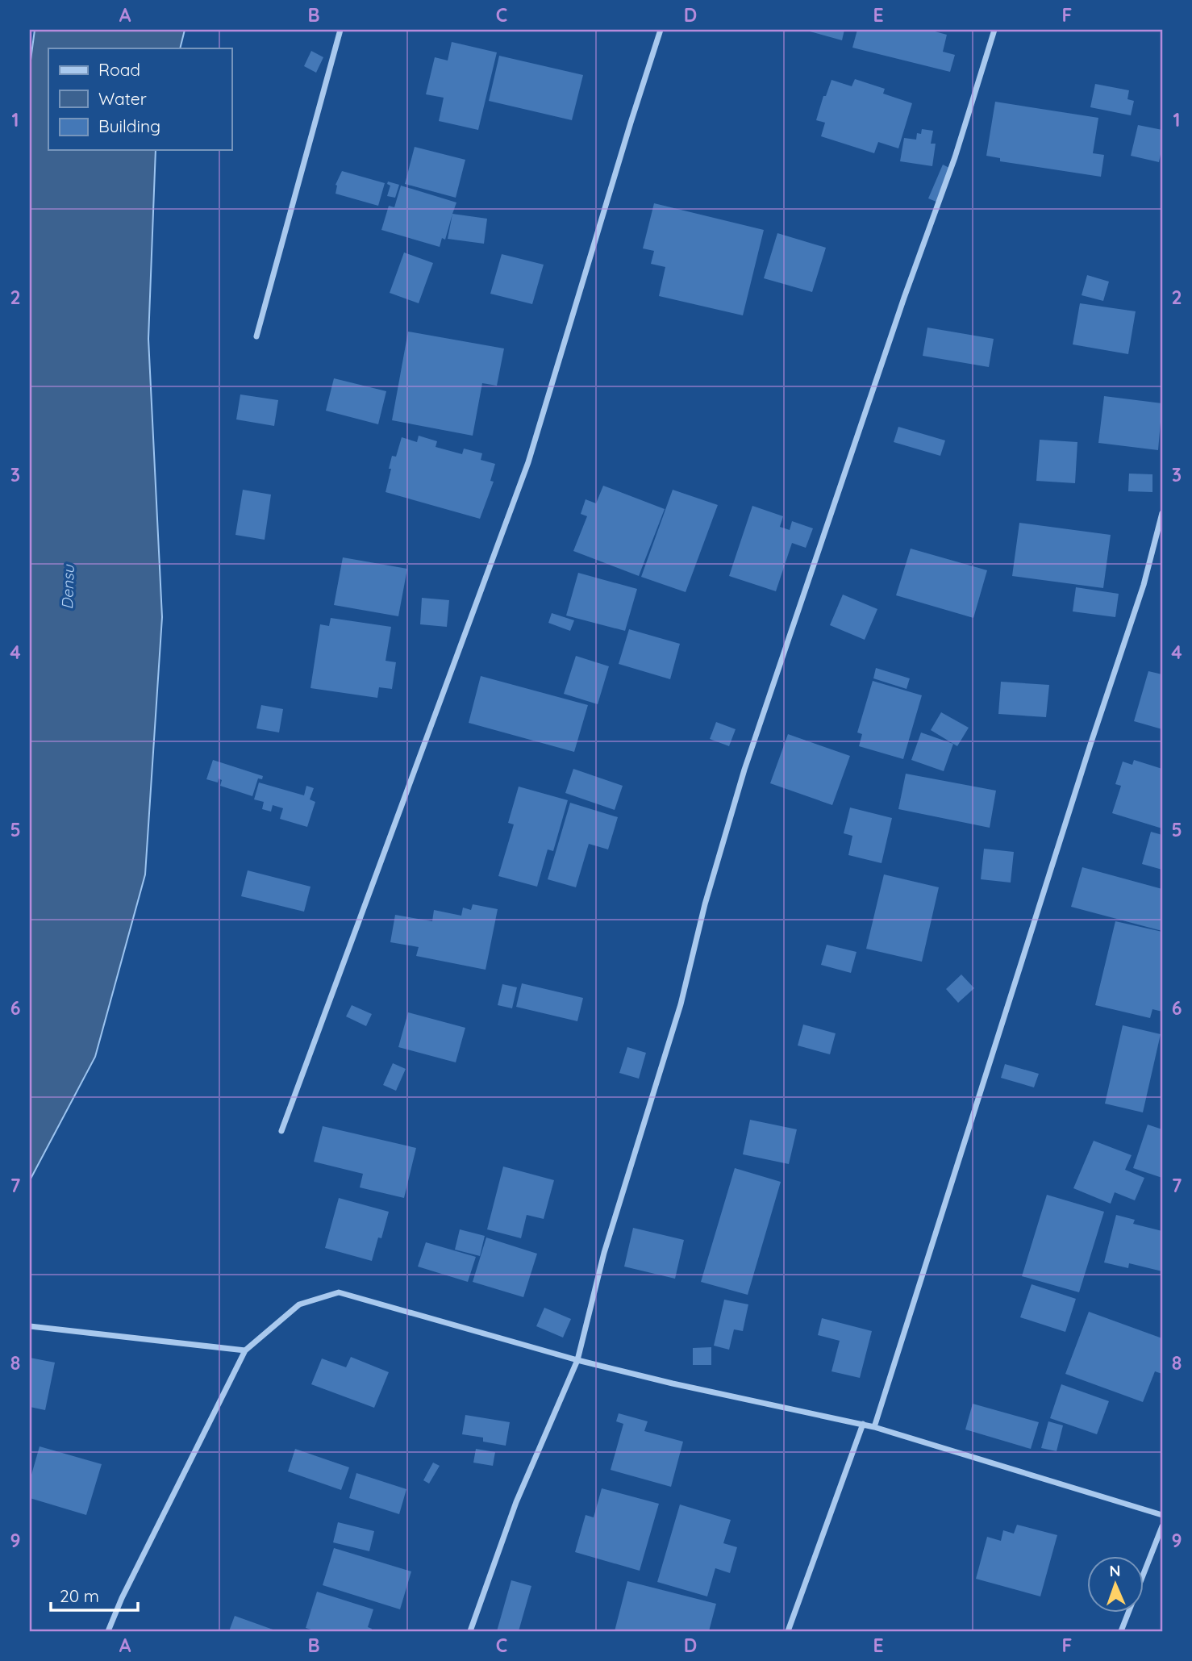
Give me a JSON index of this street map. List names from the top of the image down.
{
  "water": ["Densu"],
  "legend": ["Road", "Water", "Building"],
  "scale_bar": "20 m",
  "north": "top",
  "grid": {
    "columns": [
      "A",
      "B",
      "C",
      "D",
      "E",
      "F"
    ],
    "rows": [
      "1",
      "2",
      "3",
      "4",
      "5",
      "6",
      "7",
      "8",
      "9"
    ]
  }
}
